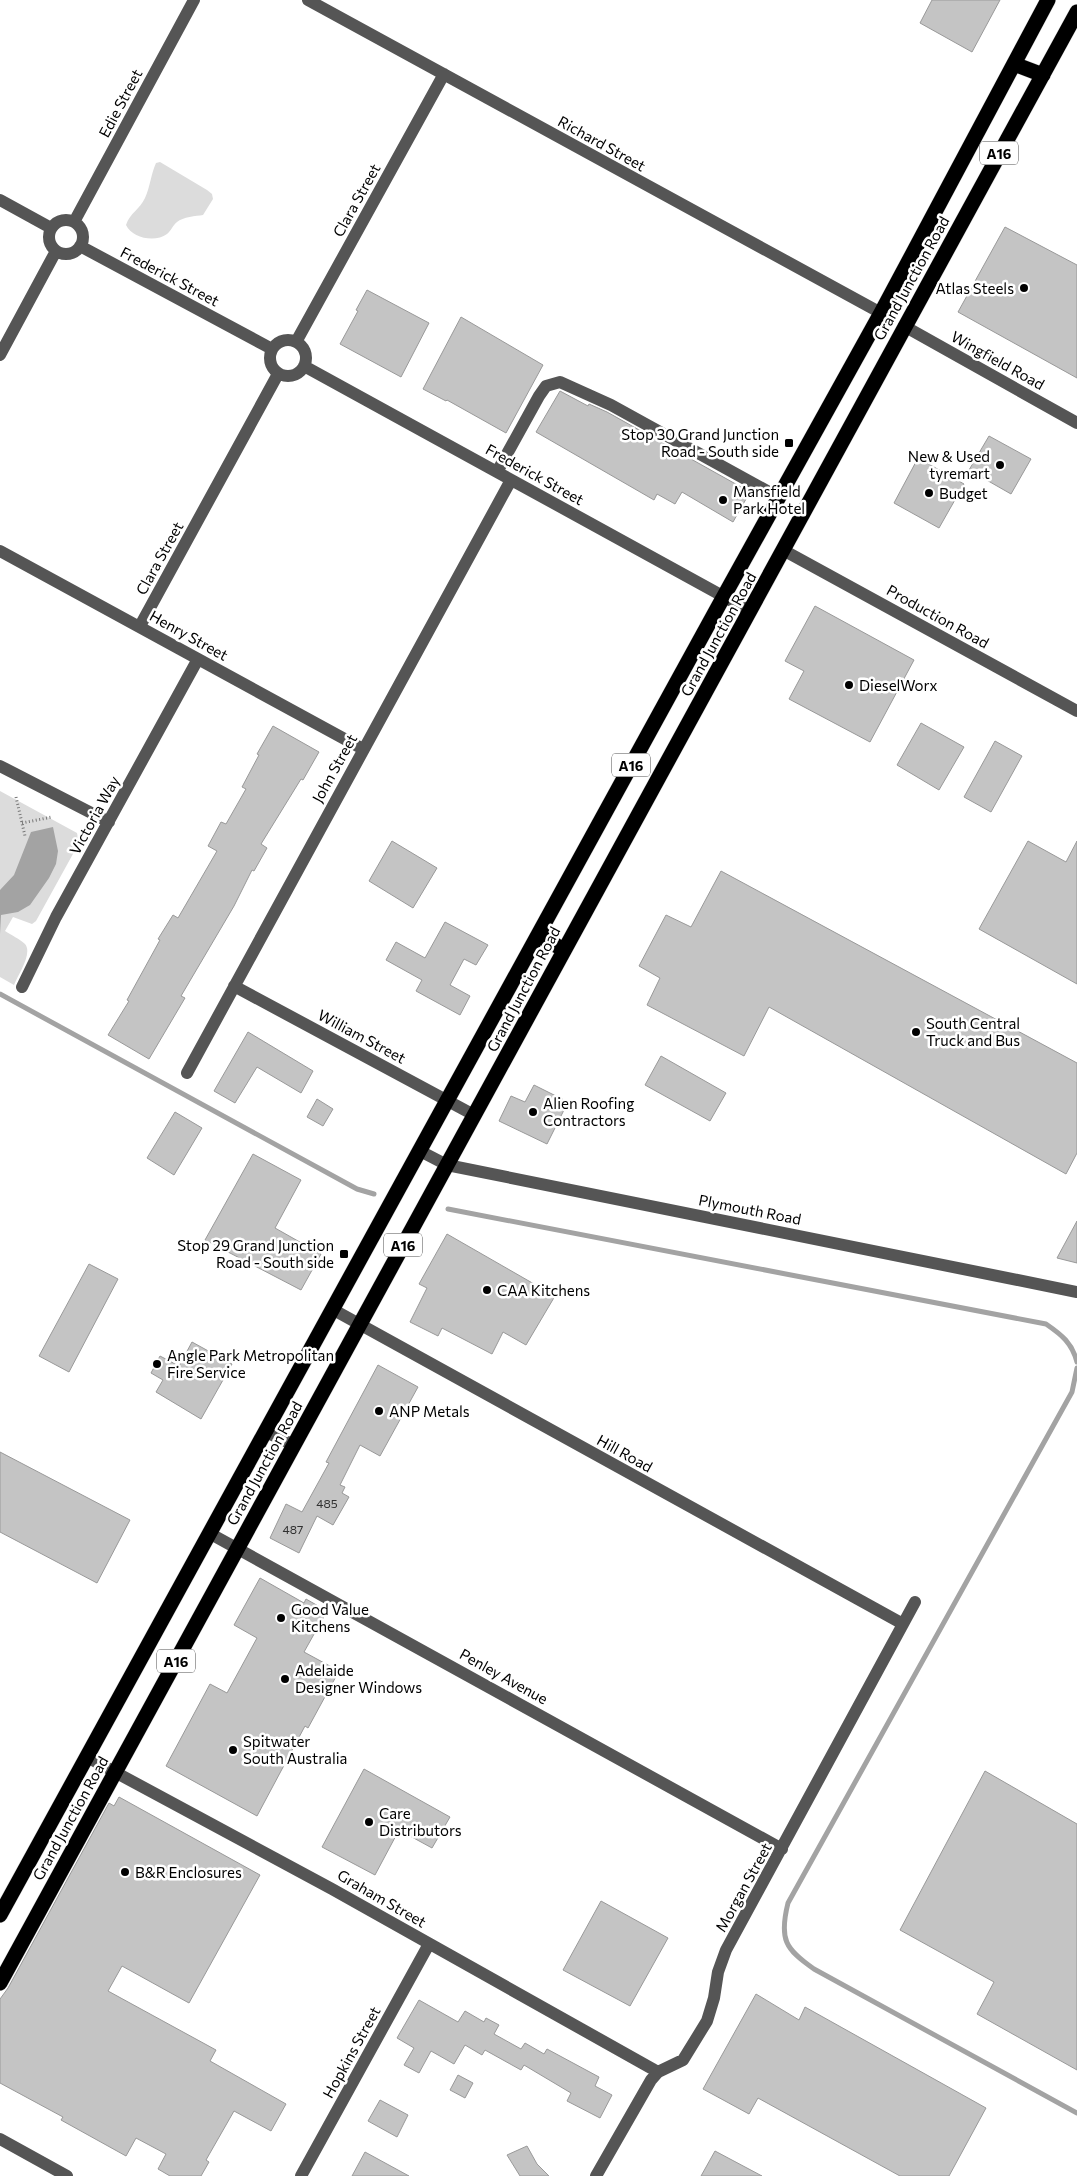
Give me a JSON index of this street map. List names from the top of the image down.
{
  "streets": {
    "highway": ["A16", "Grand Junction Road"],
    "street": [
      "Edie Street",
      "Richard Street",
      "Clara Street",
      "Frederick Street",
      "Wingfield Road",
      "Production Road",
      "Henry Street",
      "John Street",
      "Victoria Way",
      "William Street",
      "Plymouth Road",
      "Hill Road",
      "Penley Avenue",
      "Morgan Street",
      "Graham Street",
      "Hopkins Street"
    ]
  },
  "crossings": [
    ["Edie Street", "Frederick Street"],
    ["Richard Street", "Clara Street"],
    ["Richard Street", "Grand Junction Road"],
    ["Clara Street", "Frederick Street"],
    ["Clara Street", "Henry Street"],
    ["Frederick Street", "Grand Junction Road"],
    ["Frederick Street", "John Street"],
    ["Grand Junction Road", "Wingfield Road"],
    ["Grand Junction Road", "Production Road"],
    ["Grand Junction Road", "William Street"],
    ["Grand Junction Road", "Plymouth Road"],
    ["Grand Junction Road", "Hill Road"],
    ["Grand Junction Road", "Penley Avenue"],
    ["Grand Junction Road", "Graham Street"],
    ["Henry Street", "John Street"],
    ["Henry Street", "Victoria Way"],
    ["John Street", "William Street"],
    ["Hill Road", "Morgan Street"],
    ["Penley Avenue", "Morgan Street"],
    ["Morgan Street", "Graham Street"],
    ["Graham Street", "Hopkins Street"]
  ],
  "places": {
    "other": [
      "Atlas Steels",
      "New & Used tyremart",
      "Budget",
      "Mansfield Park Hotel",
      "DieselWorx",
      "South Central Truck and Bus",
      "Alien Roofing Contractors",
      "CAA Kitchens",
      "Angle Park Metropolitan Fire Service",
      "ANP Metals",
      "Good Value Kitchens",
      "Adelaide Designer Windows",
      "Spitwater South Australia",
      "Care Distributors",
      "B&R Enclosures"
    ],
    "transit": ["Stop 30 Grand Junction Road - South side", "Stop 29 Grand Junction Road - South side"]
  },
  "house_numbers": ["485", "487"]
}
